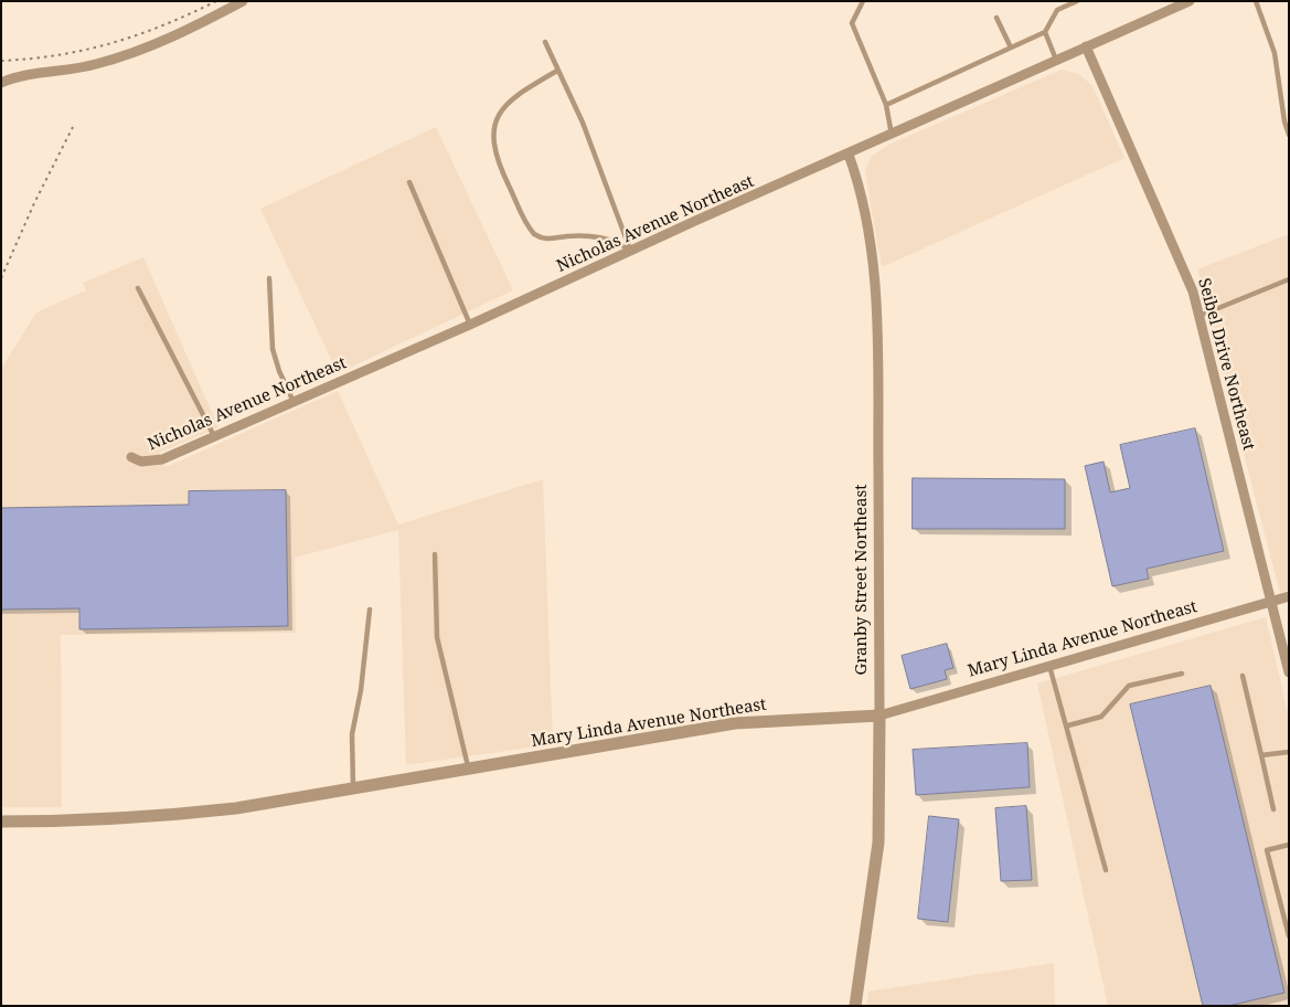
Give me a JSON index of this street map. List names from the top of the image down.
{
  "streets": {
    "street": [
      "Nicholas Avenue Northeast",
      "Seibel Drive Northeast",
      "Granby Street Northeast",
      "Mary Linda Avenue Northeast"
    ]
  },
  "crossings": [
    ["Nicholas Avenue Northeast", "Seibel Drive Northeast"],
    ["Nicholas Avenue Northeast", "Granby Street Northeast"],
    ["Seibel Drive Northeast", "Mary Linda Avenue Northeast"],
    ["Granby Street Northeast", "Mary Linda Avenue Northeast"]
  ]
}
